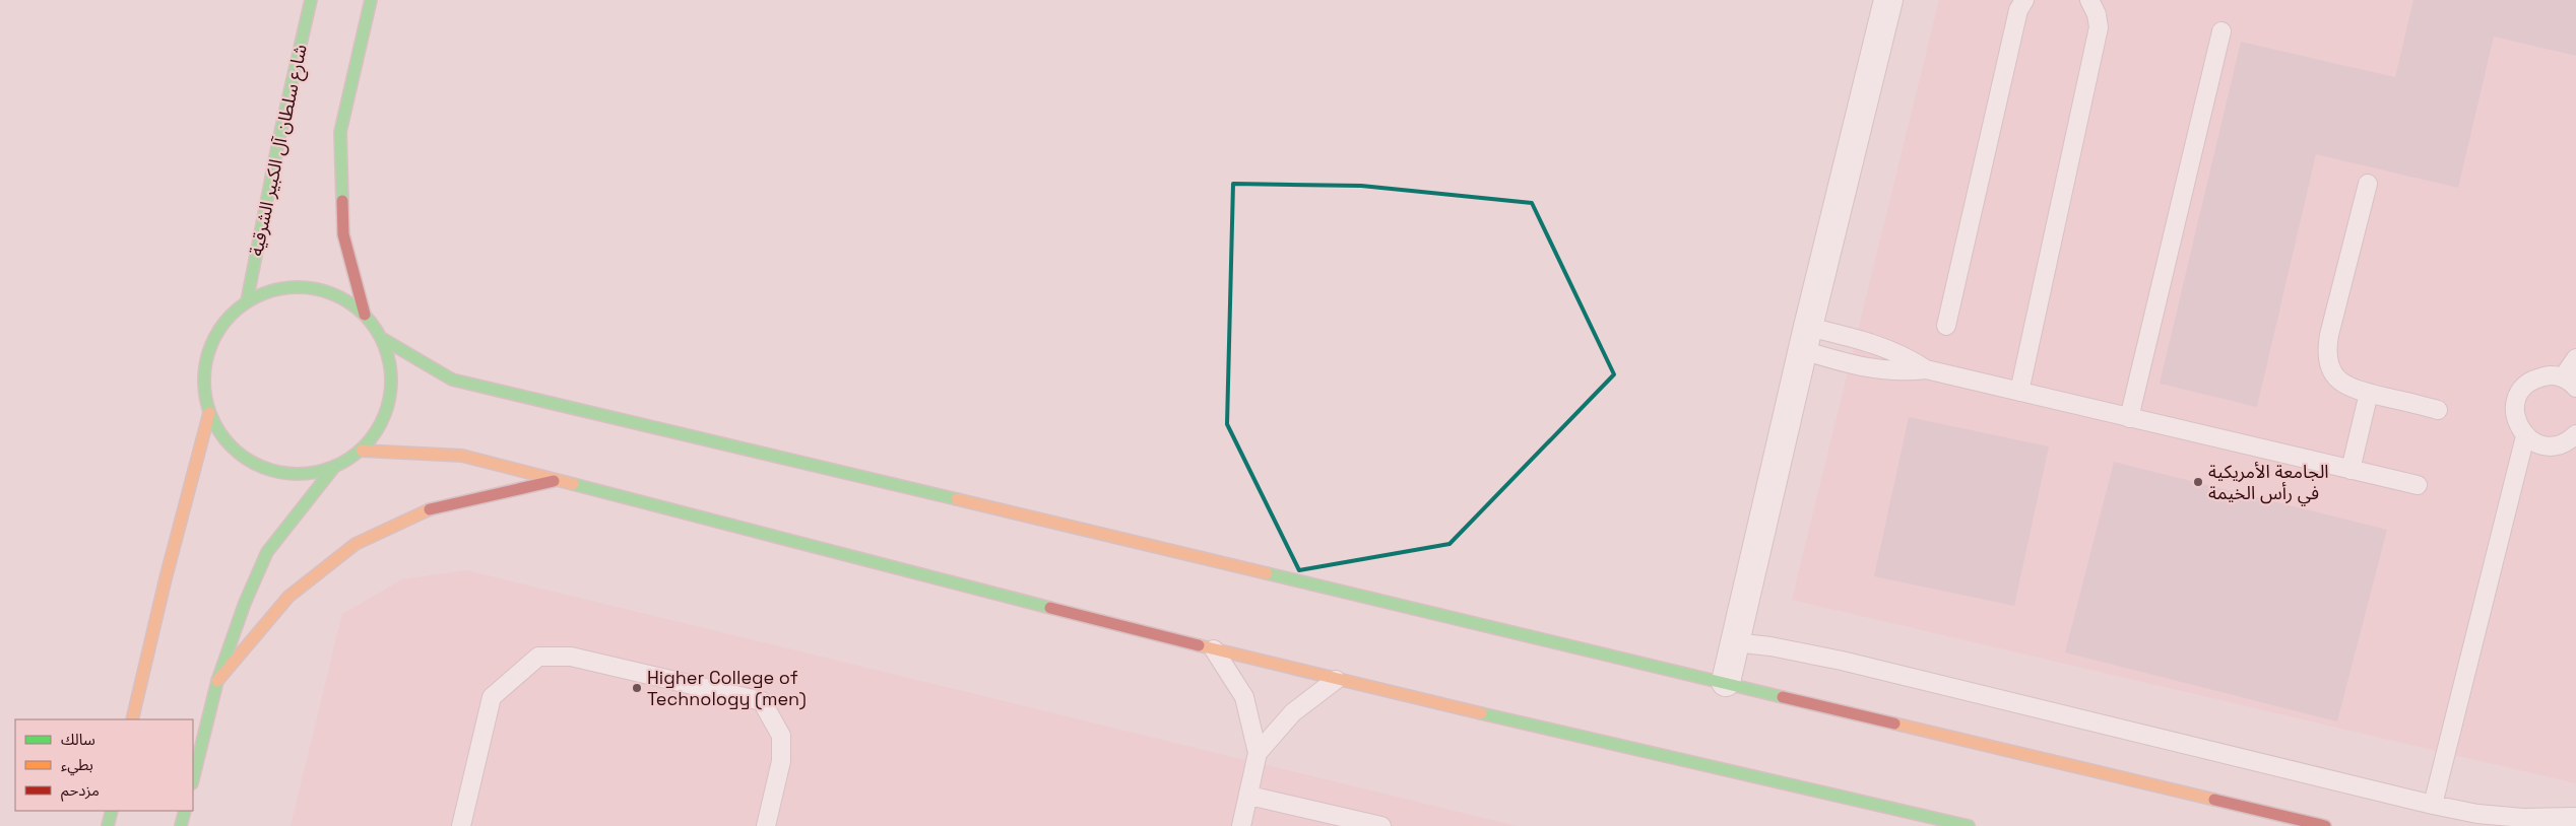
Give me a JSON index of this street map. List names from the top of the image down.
{
  "streets": {
    "main road": ["شارع سلطان آل الكبير الشرقية"]
  },
  "places": ["الجامعة الأمريكية في رأس الخيمة", "Higher College of Technology (men)"],
  "legend": ["سالك", "بطيء", "مزدحم"]
}
